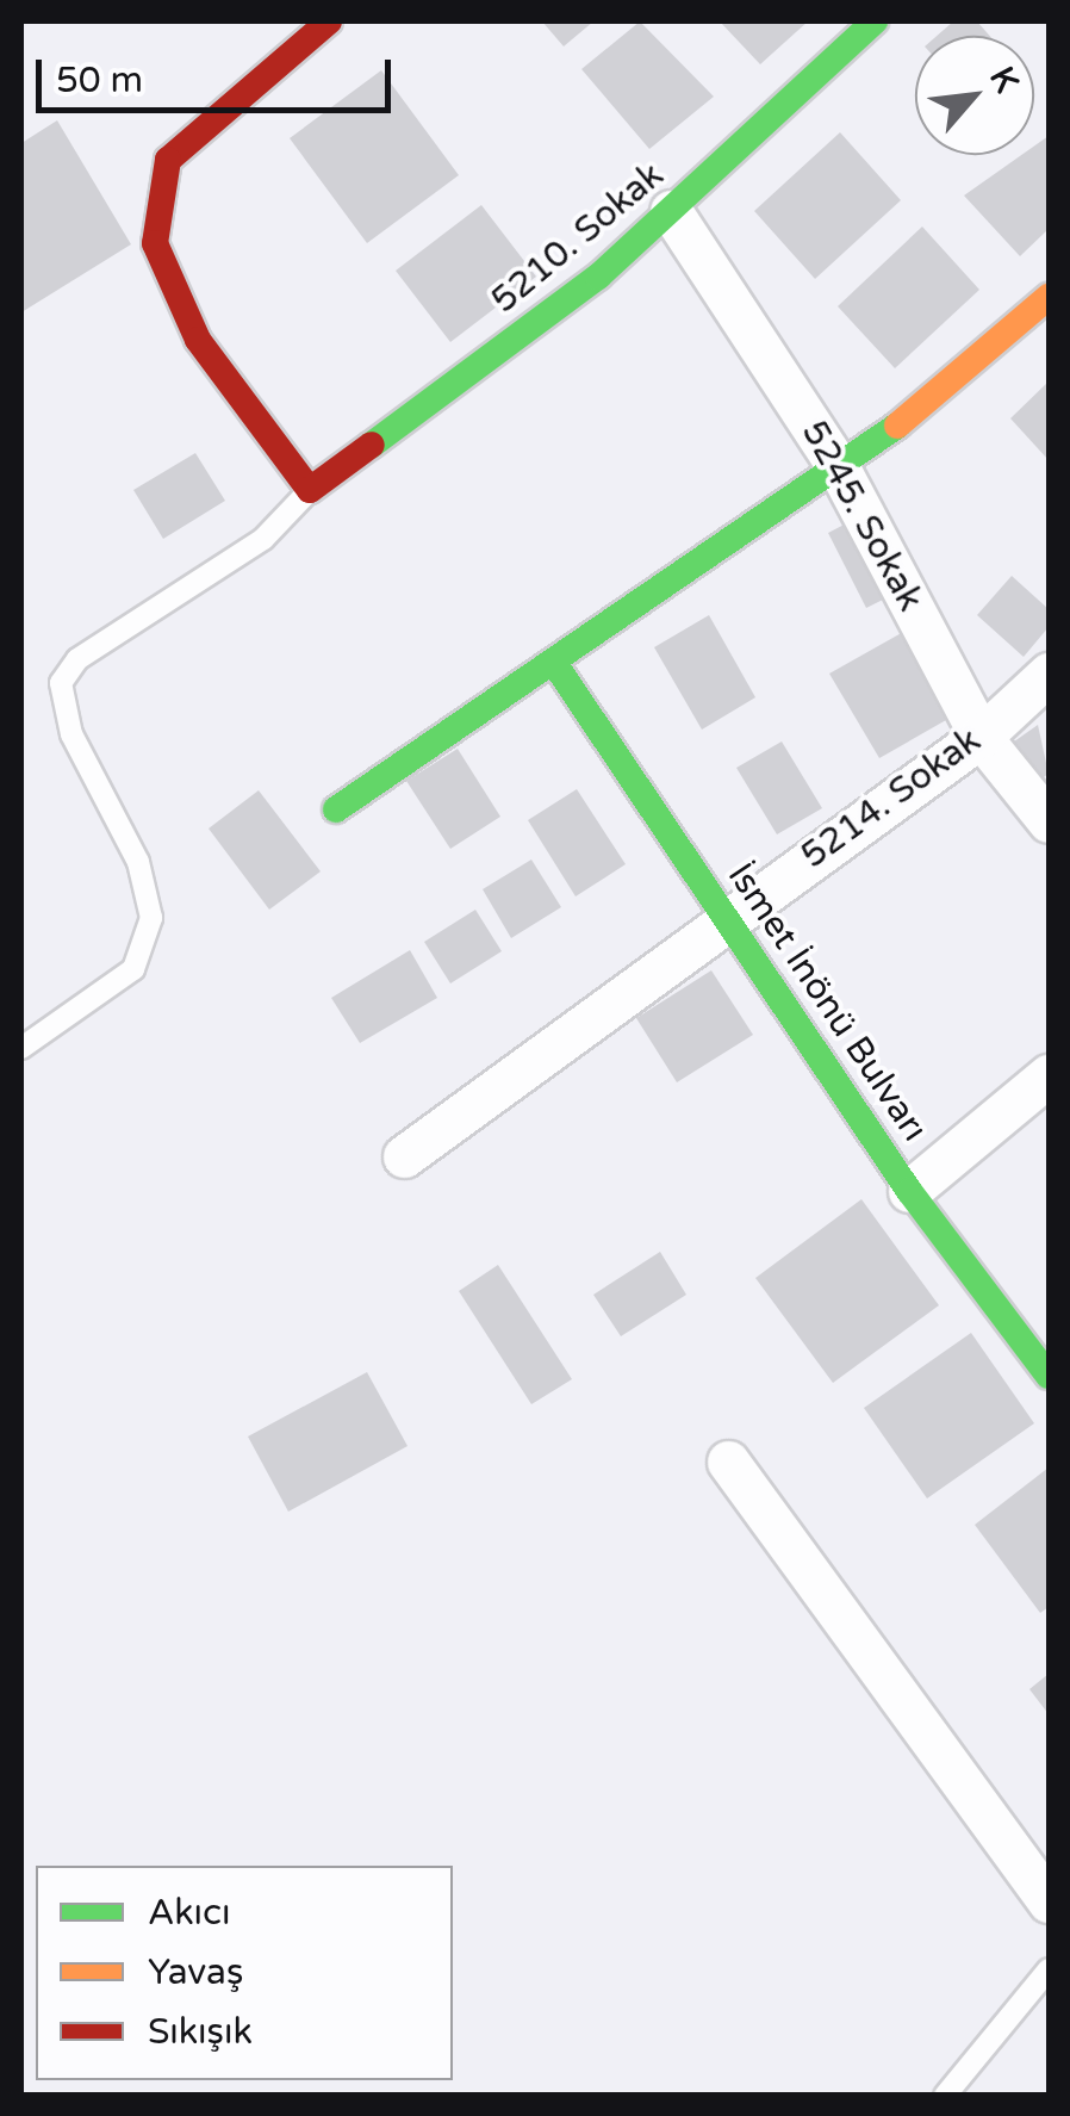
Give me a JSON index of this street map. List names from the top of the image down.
{
  "streets": {
    "street": [
      "5210. Sokak",
      "5245. Sokak",
      "5214. Sokak",
      "İsmet İnönü Bulvarı"
    ]
  },
  "crossings": [
    ["5210. Sokak", "5245. Sokak"],
    ["5245. Sokak", "5214. Sokak"],
    ["5214. Sokak", "İsmet İnönü Bulvarı"]
  ],
  "legend": ["Akıcı", "Yavaş", "Sıkışık"],
  "scale_bar": "50 m",
  "north": "top right"
}
